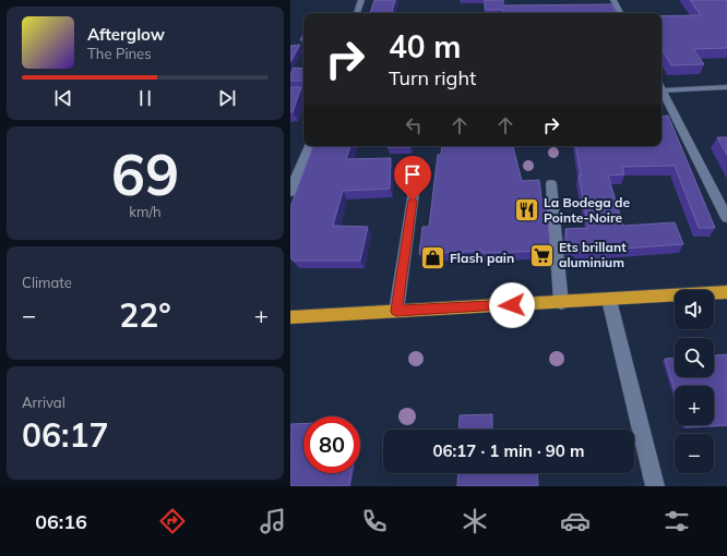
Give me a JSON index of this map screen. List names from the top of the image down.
{
  "places": {
    "restaurant": ["La Bodega de Pointe-Noire"],
    "supermarket": ["Ets brillant aluminium"],
    "shop": ["Flash pain"]
  },
  "page": {
    "turn": ["40 m", "Turn right"],
    "song": ["Afterglow", "The Pines"],
    "tile": [
      ["69", "km/h"],
      "Climate",
      ["Arrival", "06:17"]
    ],
    "map_buttons": ["+", "−"],
    "heat": ["−", "22°", "+"],
    "limit": "80",
    "trip": "06:17 · 1 min · 90 m",
    "tabs": "06:16"
  }
}
